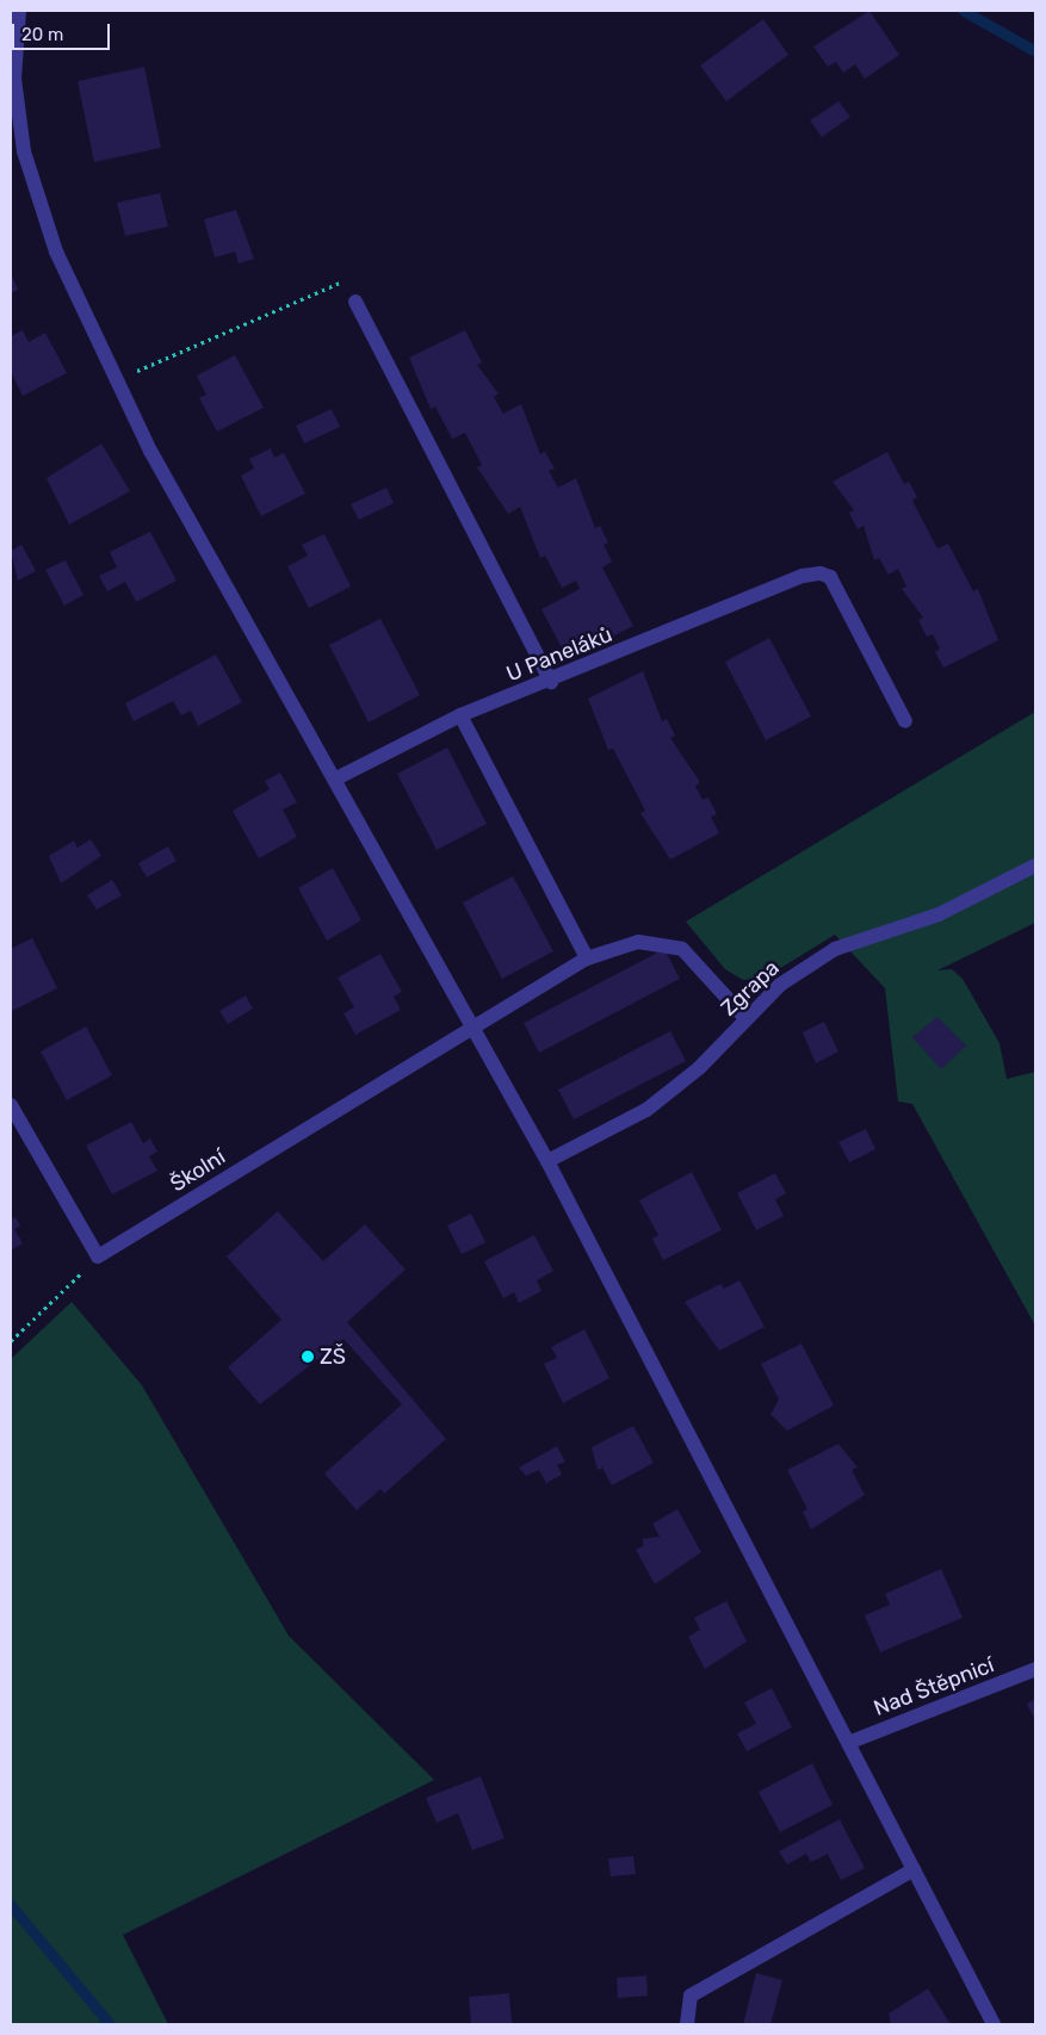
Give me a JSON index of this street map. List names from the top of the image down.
{
  "streets": {
    "street": [
      "U Paneláků",
      "Zgrapa",
      "Školní",
      "Nad Štěpnicí"
    ]
  },
  "crossings": [
    ["Zgrapa", "Školní"]
  ],
  "places": ["ZŠ"],
  "scale_bar": "20 m"
}
